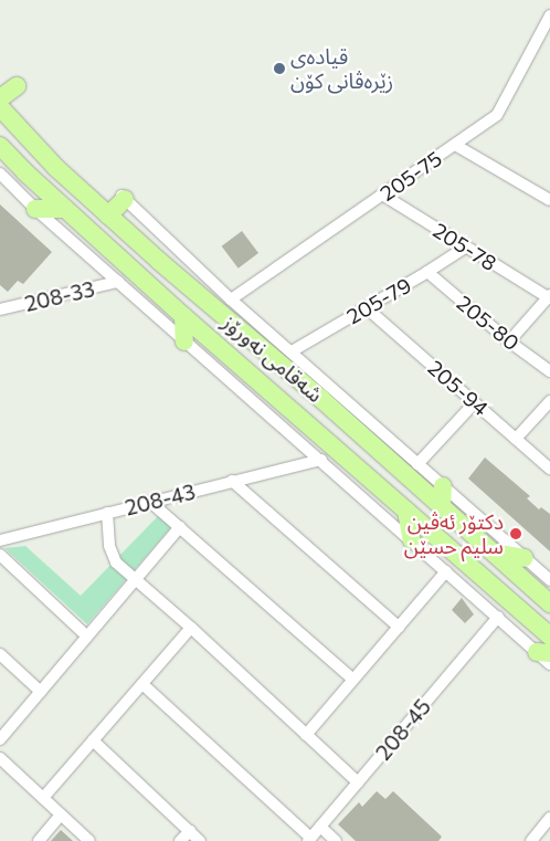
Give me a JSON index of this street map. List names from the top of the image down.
{
  "streets": {
    "main road": ["شەقامی نەورۆز"],
    "street": [
      "205-75",
      "205-78",
      "208-33",
      "205-79",
      "205-80",
      "205-94",
      "208-43",
      "208-45"
    ]
  },
  "crossings": [
    ["205-75", "205-78"],
    ["205-78", "205-79"],
    ["205-79", "205-80"],
    ["205-79", "205-94"]
  ],
  "places": ["قیادەی زێرەڤانی کۆن", "دکتۆر ئەڤین سلیم حسێن"]
}
